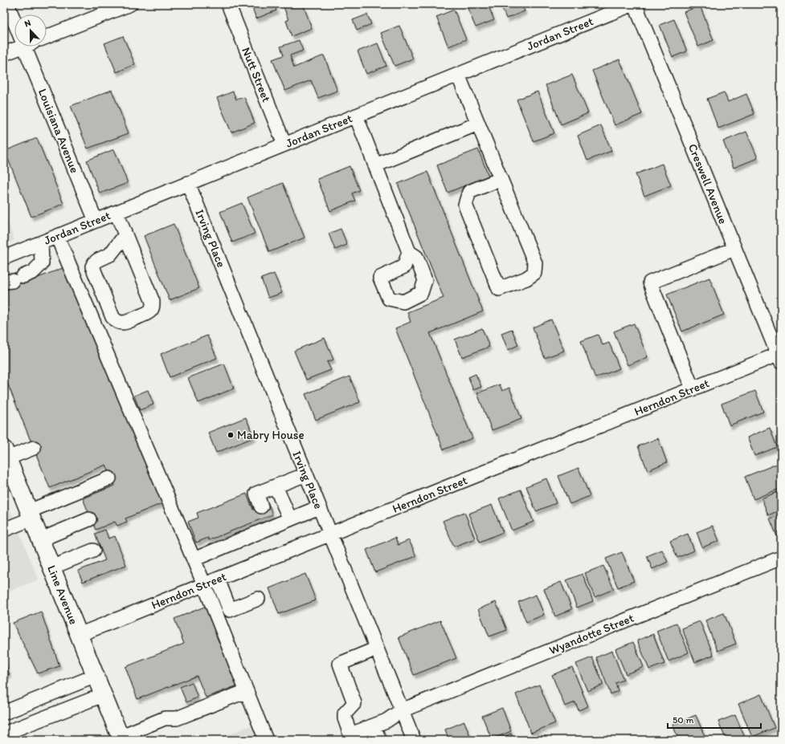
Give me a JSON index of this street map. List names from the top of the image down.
{
  "streets": {
    "main road": ["Line Avenue"],
    "street": [
      "Jordan Street",
      "Nutt Street",
      "Louisiana Avenue",
      "Creswell Avenue",
      "Irving Place",
      "Herndon Street",
      "Wyandotte Street"
    ]
  },
  "crossings": [
    ["Jordan Street", "Nutt Street"],
    ["Jordan Street", "Louisiana Avenue"],
    ["Jordan Street", "Creswell Avenue"],
    ["Jordan Street", "Irving Place"],
    ["Creswell Avenue", "Herndon Street"],
    ["Irving Place", "Herndon Street"],
    ["Irving Place", "Wyandotte Street"],
    ["Herndon Street", "Line Avenue"]
  ],
  "places": ["Mabry House"],
  "scale_bar": "50 m",
  "north": "top"
}
